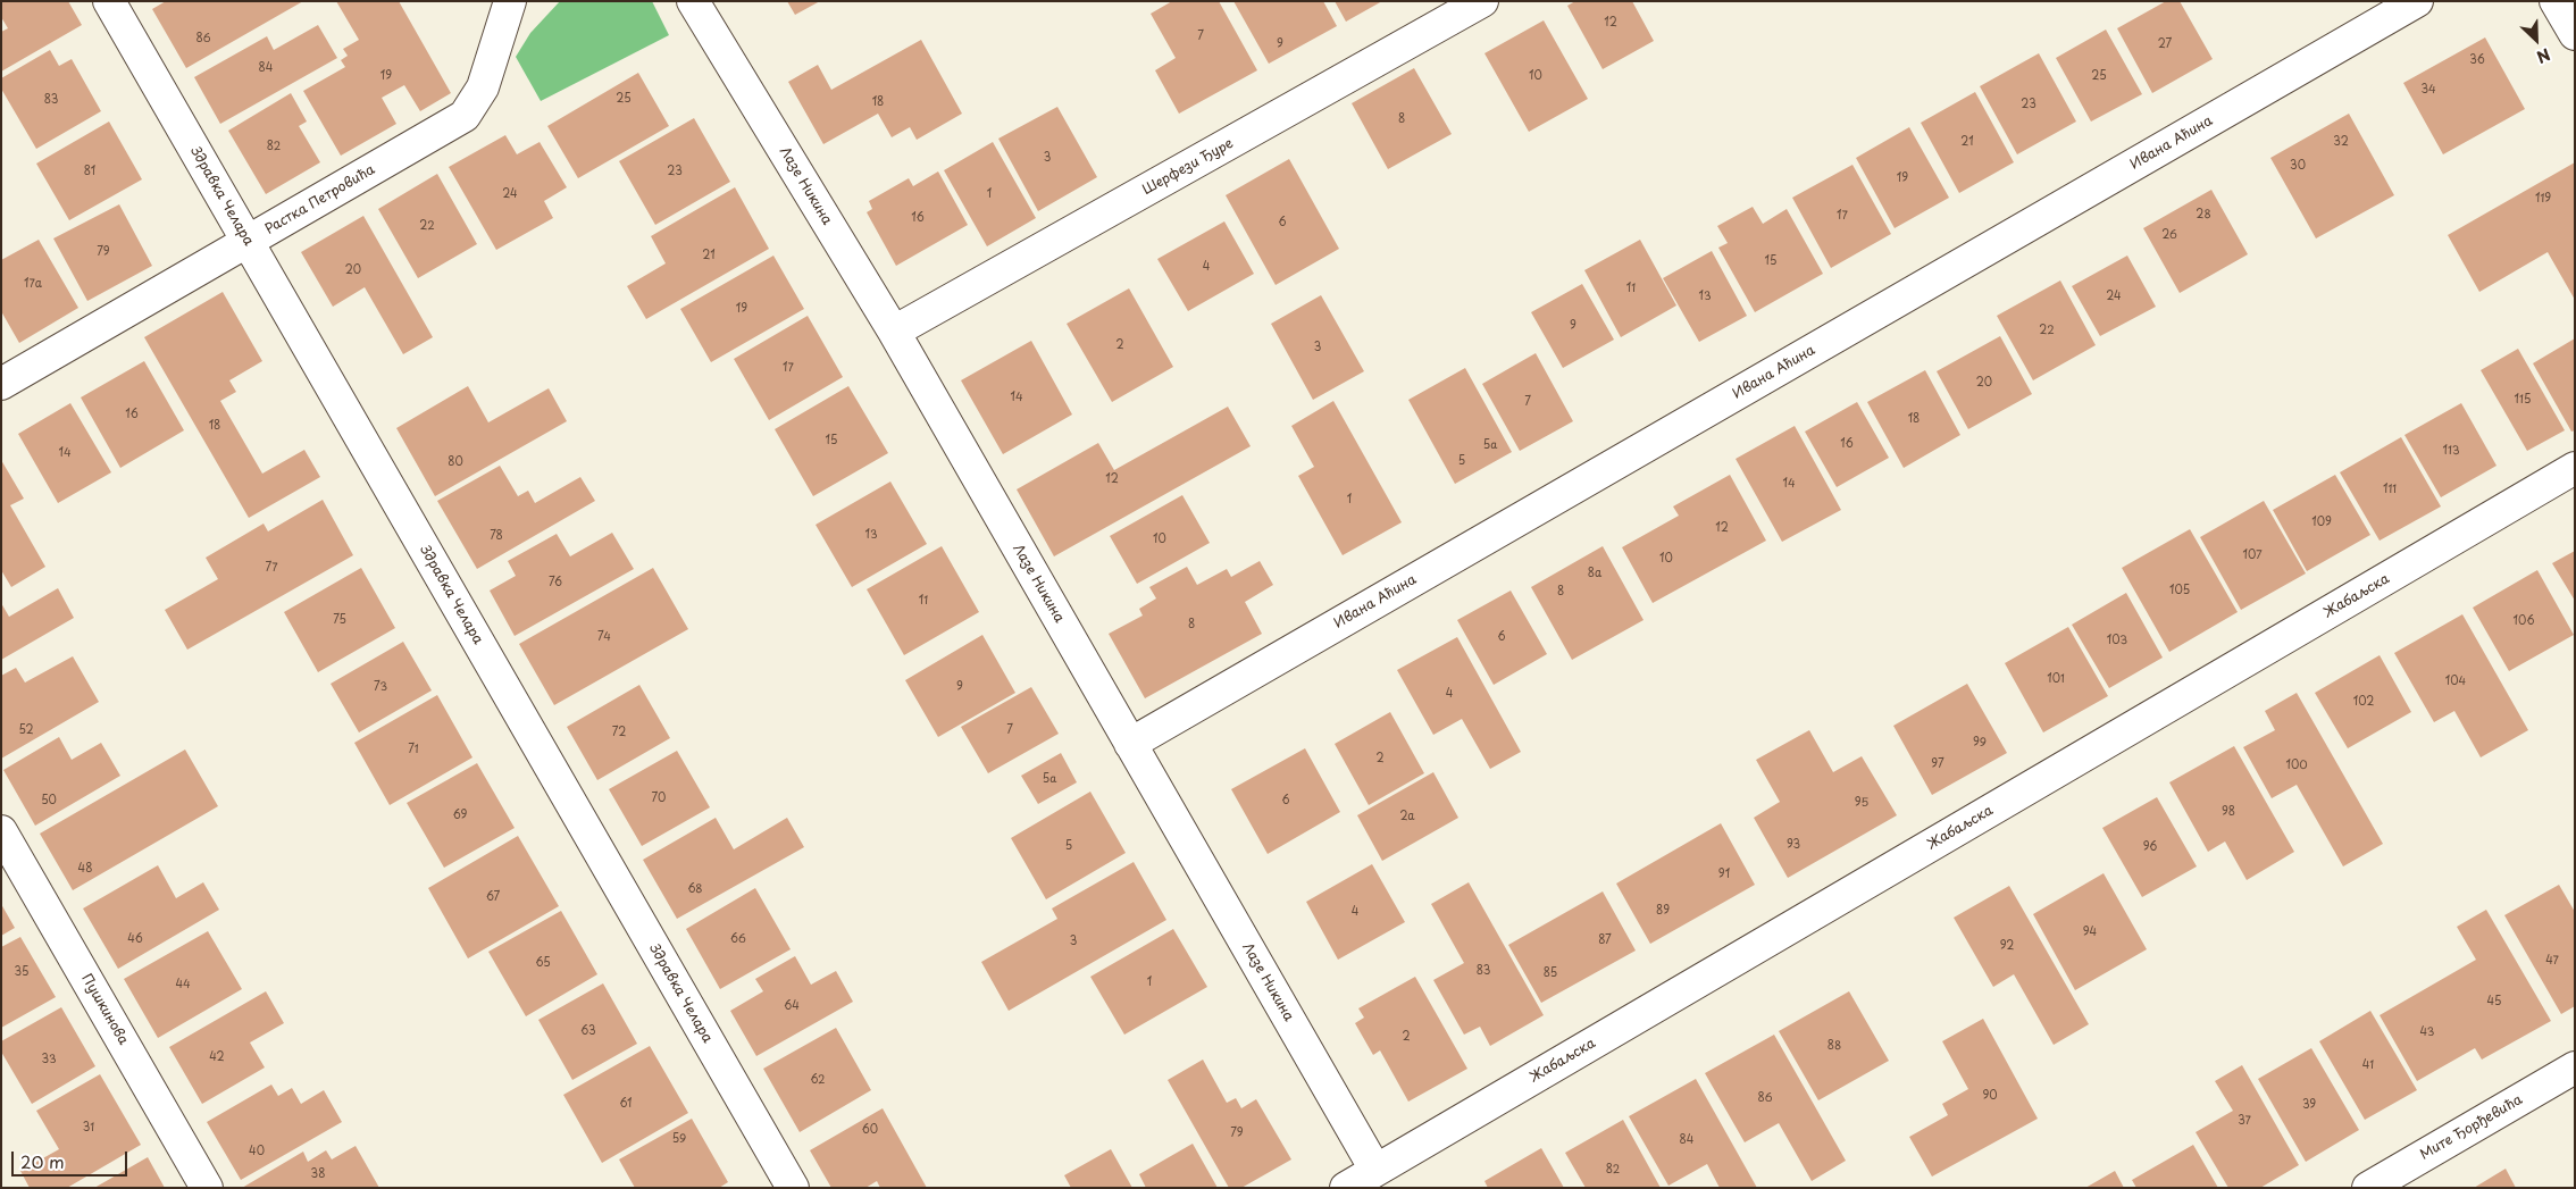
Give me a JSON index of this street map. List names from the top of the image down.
{
  "streets": {
    "street": [
      "Ивана Аћина",
      "Шерфези Ђуре",
      "Лазе Никина",
      "Здравка Челара",
      "Растка Петровића",
      "Жабаљска",
      "Пушкинова",
      "Мите Ђорђевића"
    ]
  },
  "crossings": [
    ["Ивана Аћина", "Лазе Никина"],
    ["Шерфези Ђуре", "Лазе Никина"],
    ["Лазе Никина", "Жабаљска"],
    ["Здравка Челара", "Растка Петровића"]
  ],
  "house_numbers": [
    "12",
    "7",
    "86",
    "9",
    "27",
    "36",
    "84",
    "19",
    "10",
    "25",
    "34",
    "25",
    "83",
    "18",
    "23",
    "8",
    "21",
    "32",
    "82",
    "3",
    "30",
    "81",
    "23",
    "19",
    "24",
    "1",
    "119",
    "28",
    "17",
    "16",
    "6",
    "22",
    "26",
    "79",
    "21",
    "15",
    "4",
    "20",
    "17a",
    "11",
    "13",
    "24",
    "19",
    "9",
    "22",
    "2",
    "3",
    "17",
    "20",
    "14",
    "115",
    "7",
    "16",
    "18",
    "18",
    "15",
    "16",
    "5a",
    "113",
    "14",
    "5",
    "80",
    "12",
    "14",
    "111",
    "1",
    "109",
    "12",
    "13",
    "78",
    "10",
    "107",
    "10",
    "77",
    "8a",
    "76",
    "105",
    "8",
    "11",
    "75",
    "106",
    "8",
    "74",
    "6",
    "103",
    "101",
    "104",
    "73",
    "9",
    "4",
    "102",
    "52",
    "7",
    "72",
    "99",
    "71",
    "2",
    "97",
    "100",
    "5a",
    "70",
    "50",
    "6",
    "95",
    "98",
    "69",
    "2a",
    "93",
    "5",
    "96",
    "48",
    "91",
    "68",
    "67",
    "89",
    "4",
    "94",
    "46",
    "66",
    "87",
    "3",
    "92",
    "47",
    "65",
    "83",
    "35",
    "85",
    "1",
    "44",
    "45",
    "64",
    "63",
    "43",
    "2",
    "88",
    "42",
    "33",
    "41",
    "62",
    "90",
    "86",
    "61",
    "39",
    "37",
    "31",
    "60",
    "79",
    "59",
    "84",
    "40",
    "82",
    "38"
  ],
  "scale_bar": "20 m",
  "north": "bottom right"
}
